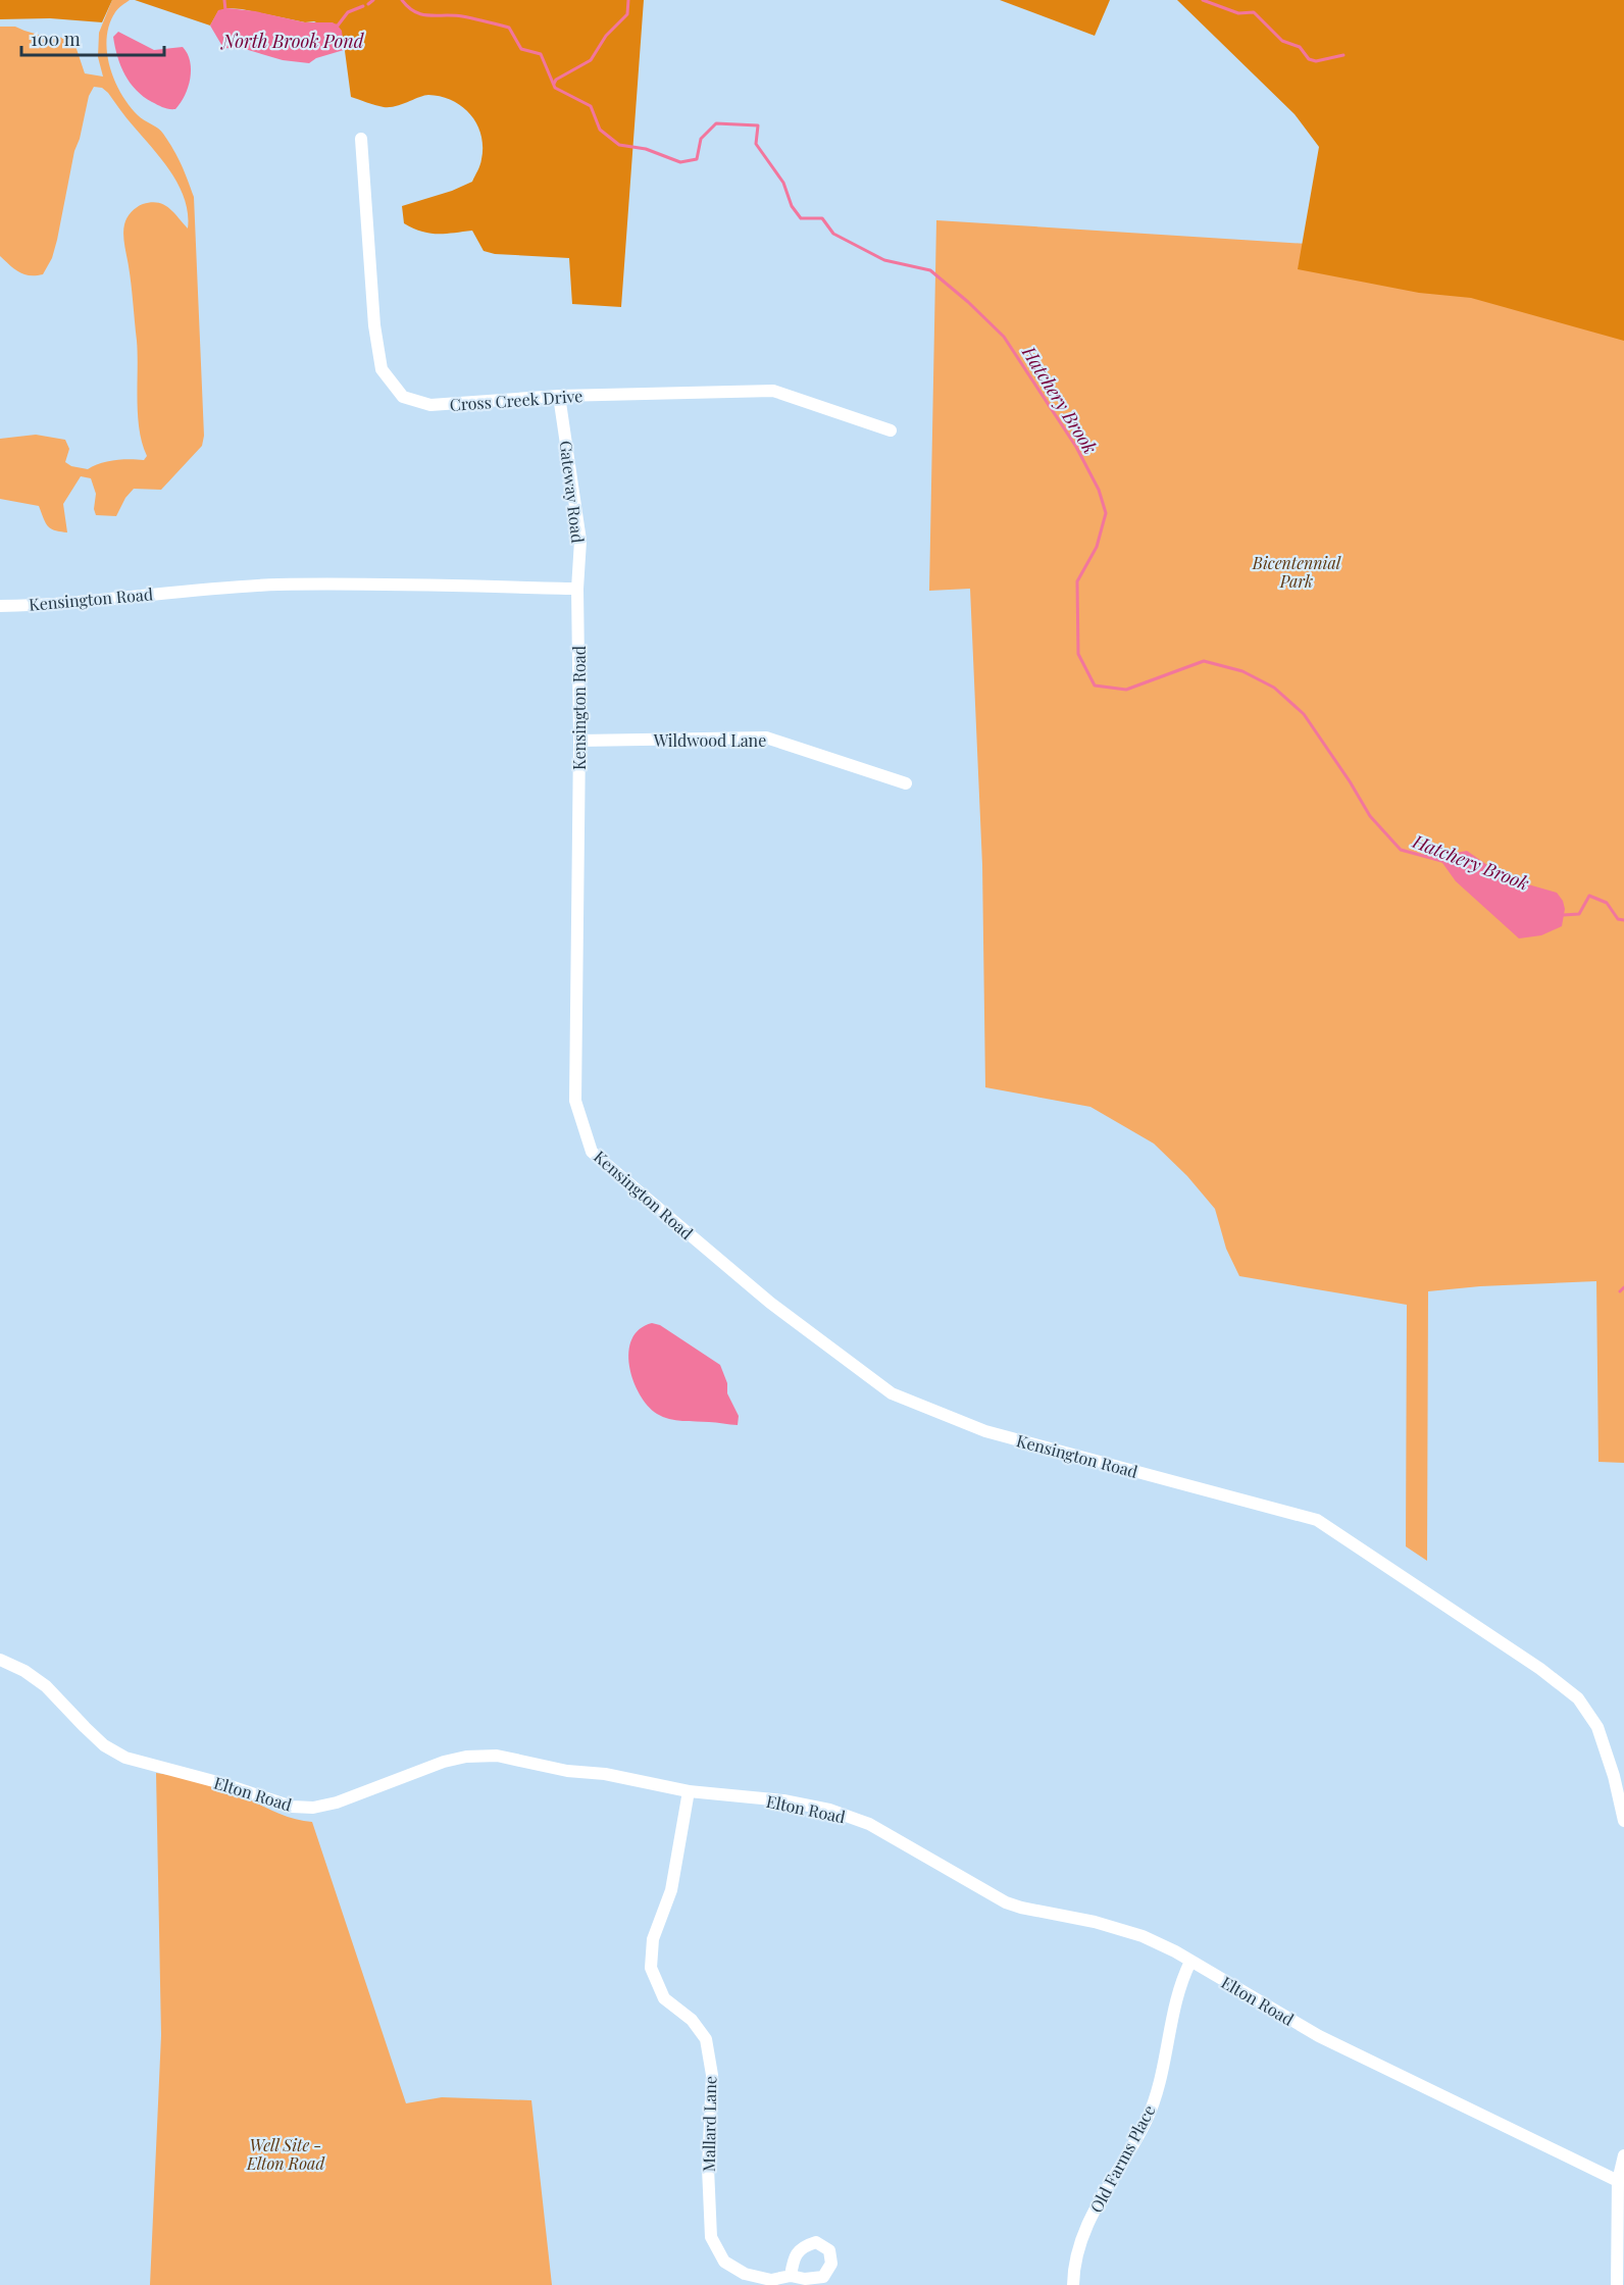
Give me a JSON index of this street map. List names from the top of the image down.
{
  "streets": {
    "street": [
      "Cross Creek Drive",
      "Gateway Road",
      "Kensington Road",
      "Wildwood Lane",
      "Elton Road",
      "Mallard Lane",
      "Old Farms Place"
    ]
  },
  "crossings": [
    ["Cross Creek Drive", "Gateway Road"],
    ["Gateway Road", "Kensington Road"],
    ["Kensington Road", "Wildwood Lane"],
    ["Elton Road", "Mallard Lane"],
    ["Elton Road", "Old Farms Place"]
  ],
  "water": ["North Brook Pond", "Hatchery Brook"],
  "parks": ["Bicentennial Park", "Well Site - Elton Road"],
  "scale_bar": "100 m"
}
